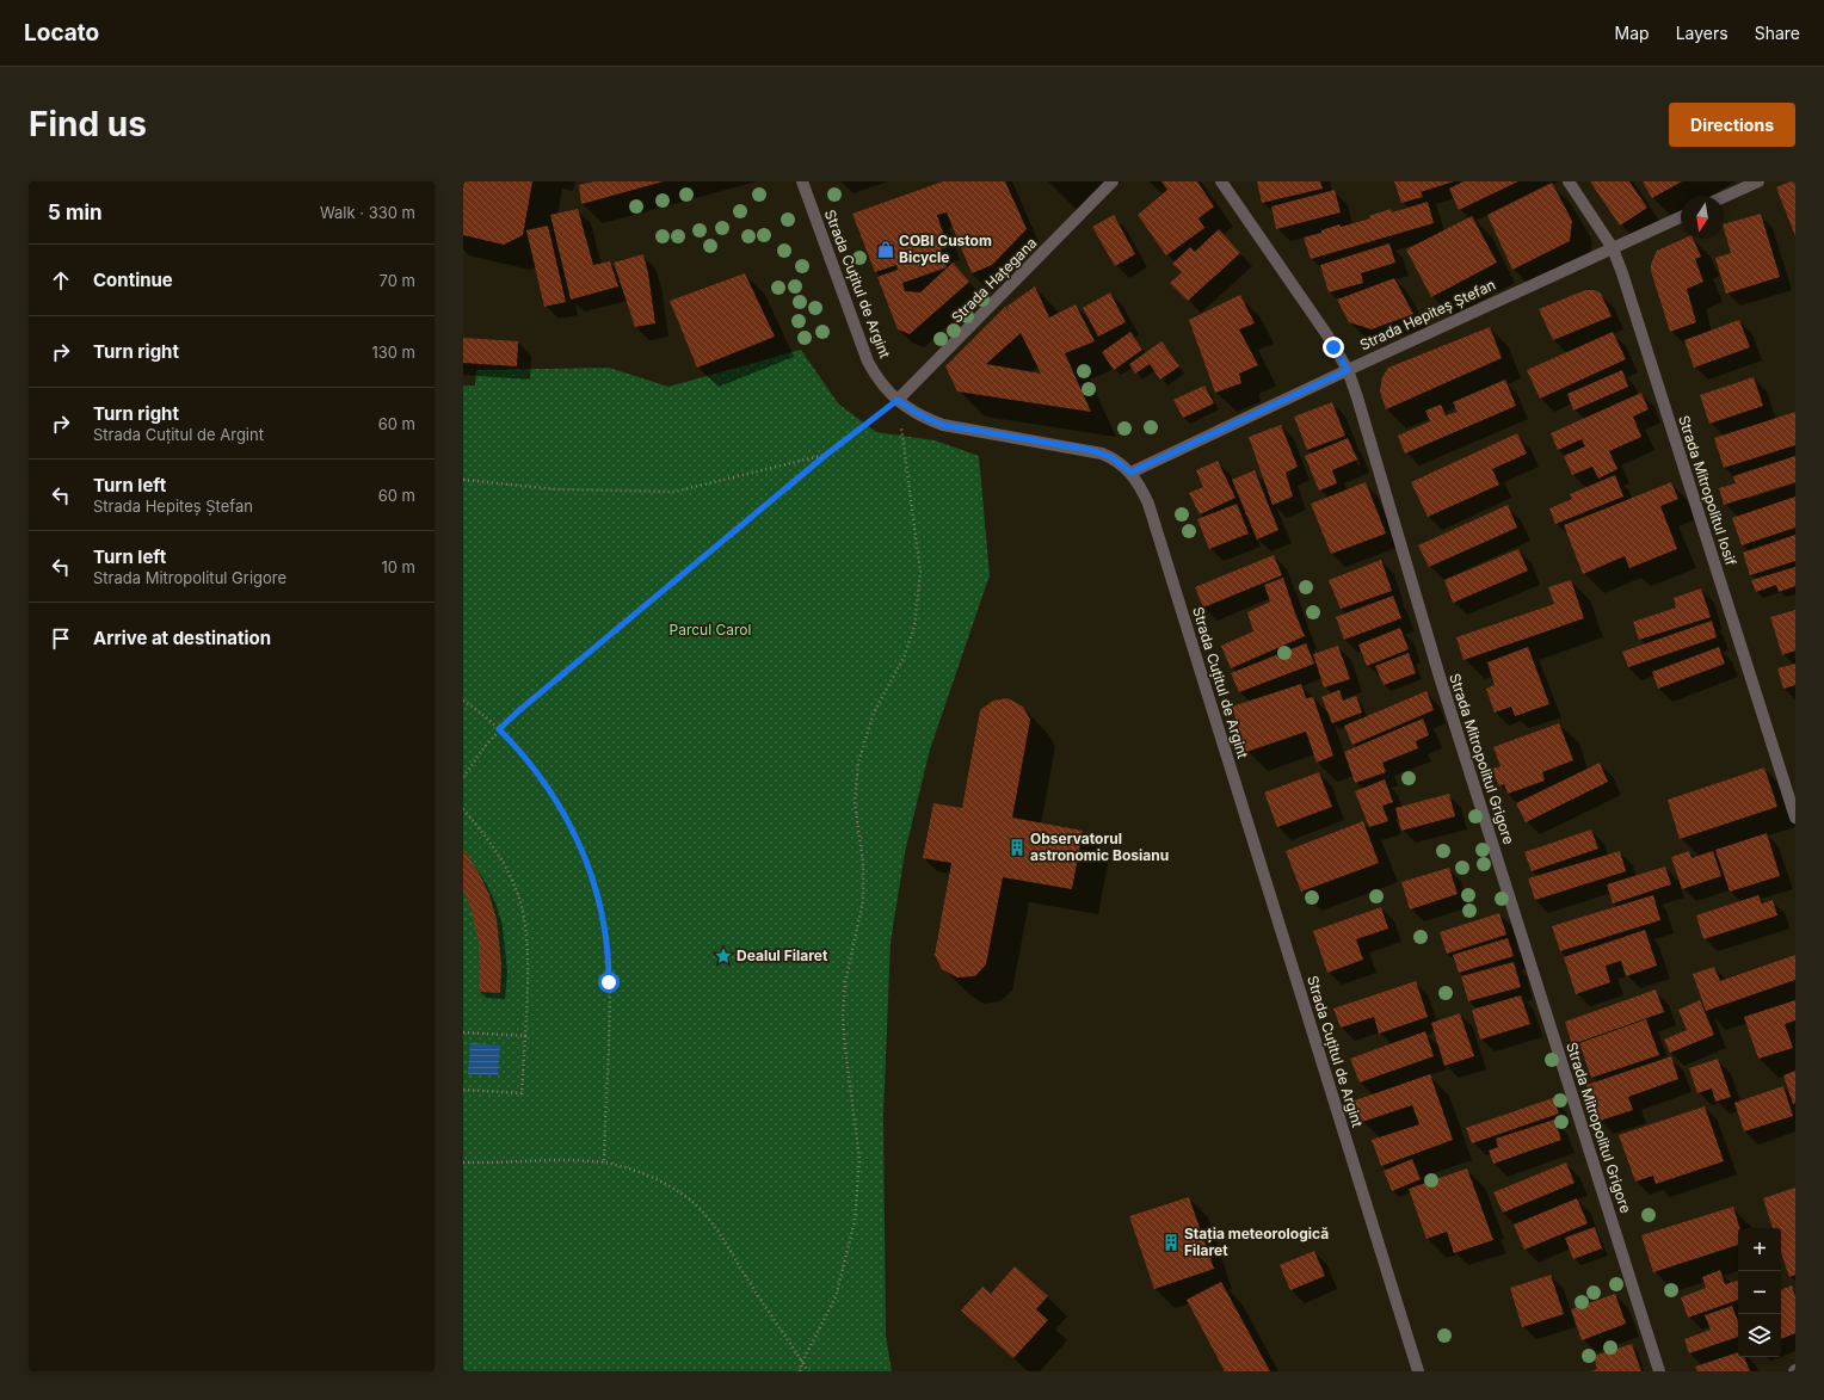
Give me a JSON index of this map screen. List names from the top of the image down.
{
  "streets": {
    "street": [
      "Strada Hațegana",
      "Strada Cuțitul de Argint",
      "Strada Hepiteș Ștefan",
      "Strada Mitropolitul Iosif",
      "Strada Mitropolitul Grigore"
    ]
  },
  "crossings": [
    ["Strada Hațegana", "Strada Cuțitul de Argint"],
    ["Strada Cuțitul de Argint", "Strada Hepiteș Ștefan"],
    ["Strada Hepiteș Ștefan", "Strada Mitropolitul Iosif"],
    ["Strada Hepiteș Ștefan", "Strada Mitropolitul Grigore"]
  ],
  "parks": ["Parcul Carol"],
  "places": {
    "shop": ["COBI Custom Bicycle"],
    "building": ["Observatorul astronomic Bosianu", "Stația meteorologică Filaret"],
    "place": ["Dealul Filaret"]
  },
  "north": "bottom",
  "page": {
    "header": "Locato",
    "nav": ["Map", "Layers", "Share"],
    "buttons": "Directions",
    "title": "Find us",
    "heading": ["5 min", "Walk · 330 m"],
    "list": [
      ["Continue", "70 m"],
      ["Turn right", "130 m"],
      ["Turn right", "Strada Cuțitul de Argint", "60 m"],
      ["Turn left", "Strada Hepiteș Ștefan", "60 m"],
      ["Turn left", "Strada Mitropolitul Grigore", "10 m"],
      "Arrive at destination"
    ],
    "map_buttons": ["+", "−"]
  }
}
